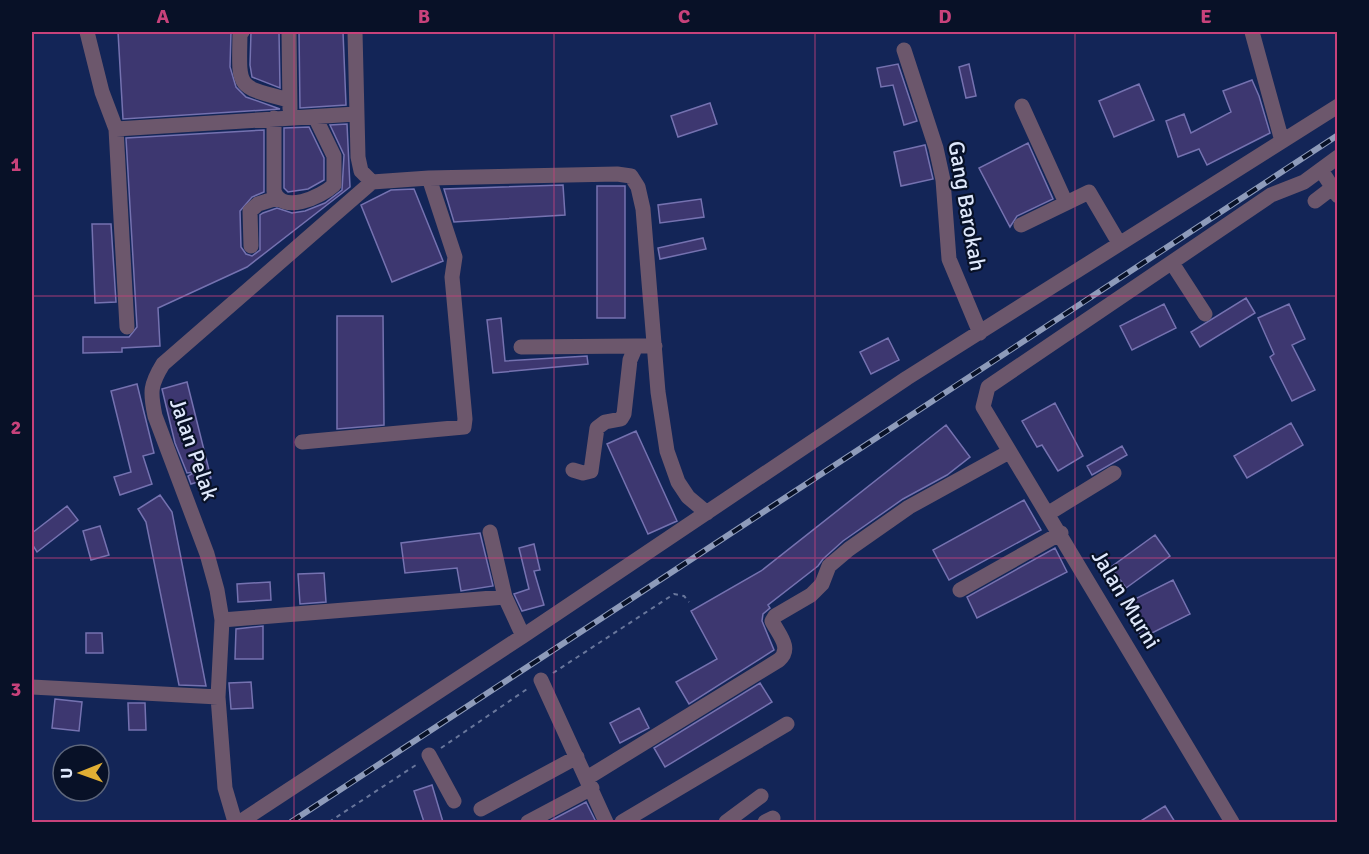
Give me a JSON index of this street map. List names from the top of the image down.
{
  "streets": {
    "street": ["Gang Barokah", "Jalan Pelak", "Jalan Murni"]
  },
  "north": "left",
  "grid": {
    "columns": [
      "A",
      "B",
      "C",
      "D",
      "E"
    ],
    "rows": ["1", "2", "3"]
  }
}
